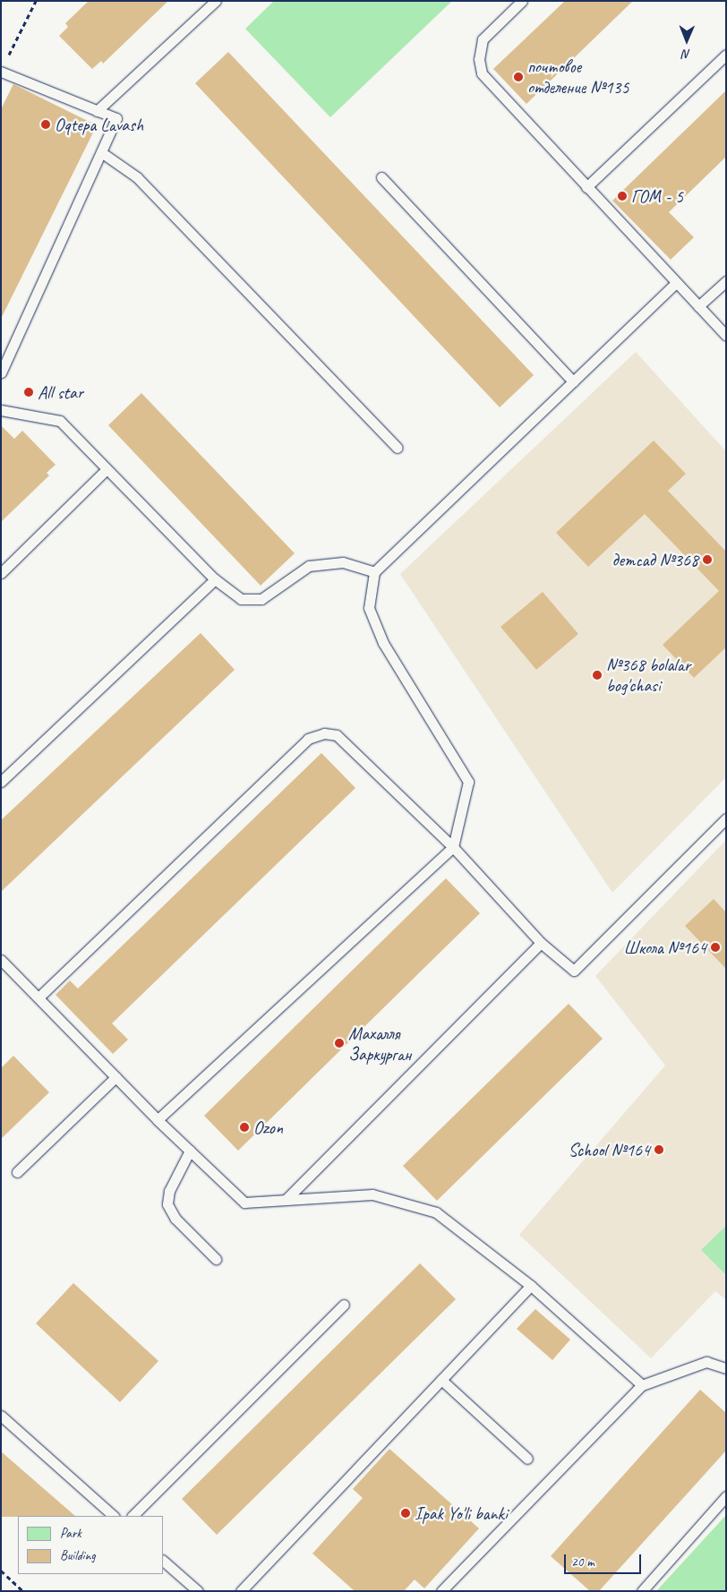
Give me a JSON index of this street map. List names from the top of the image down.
{
  "places": [
    "почтовое отделение №135",
    "Oqtepa Lavash",
    "ГОМ - 5",
    "All star",
    "детсад №368",
    "№368 bolalar bog'chasi",
    "Школа №164",
    "Махалля Заркурган",
    "Ozon",
    "School №164",
    "Ipak Yo'li banki"
  ],
  "legend": ["Park", "Building"],
  "scale_bar": "20 m",
  "north": "bottom"
}
